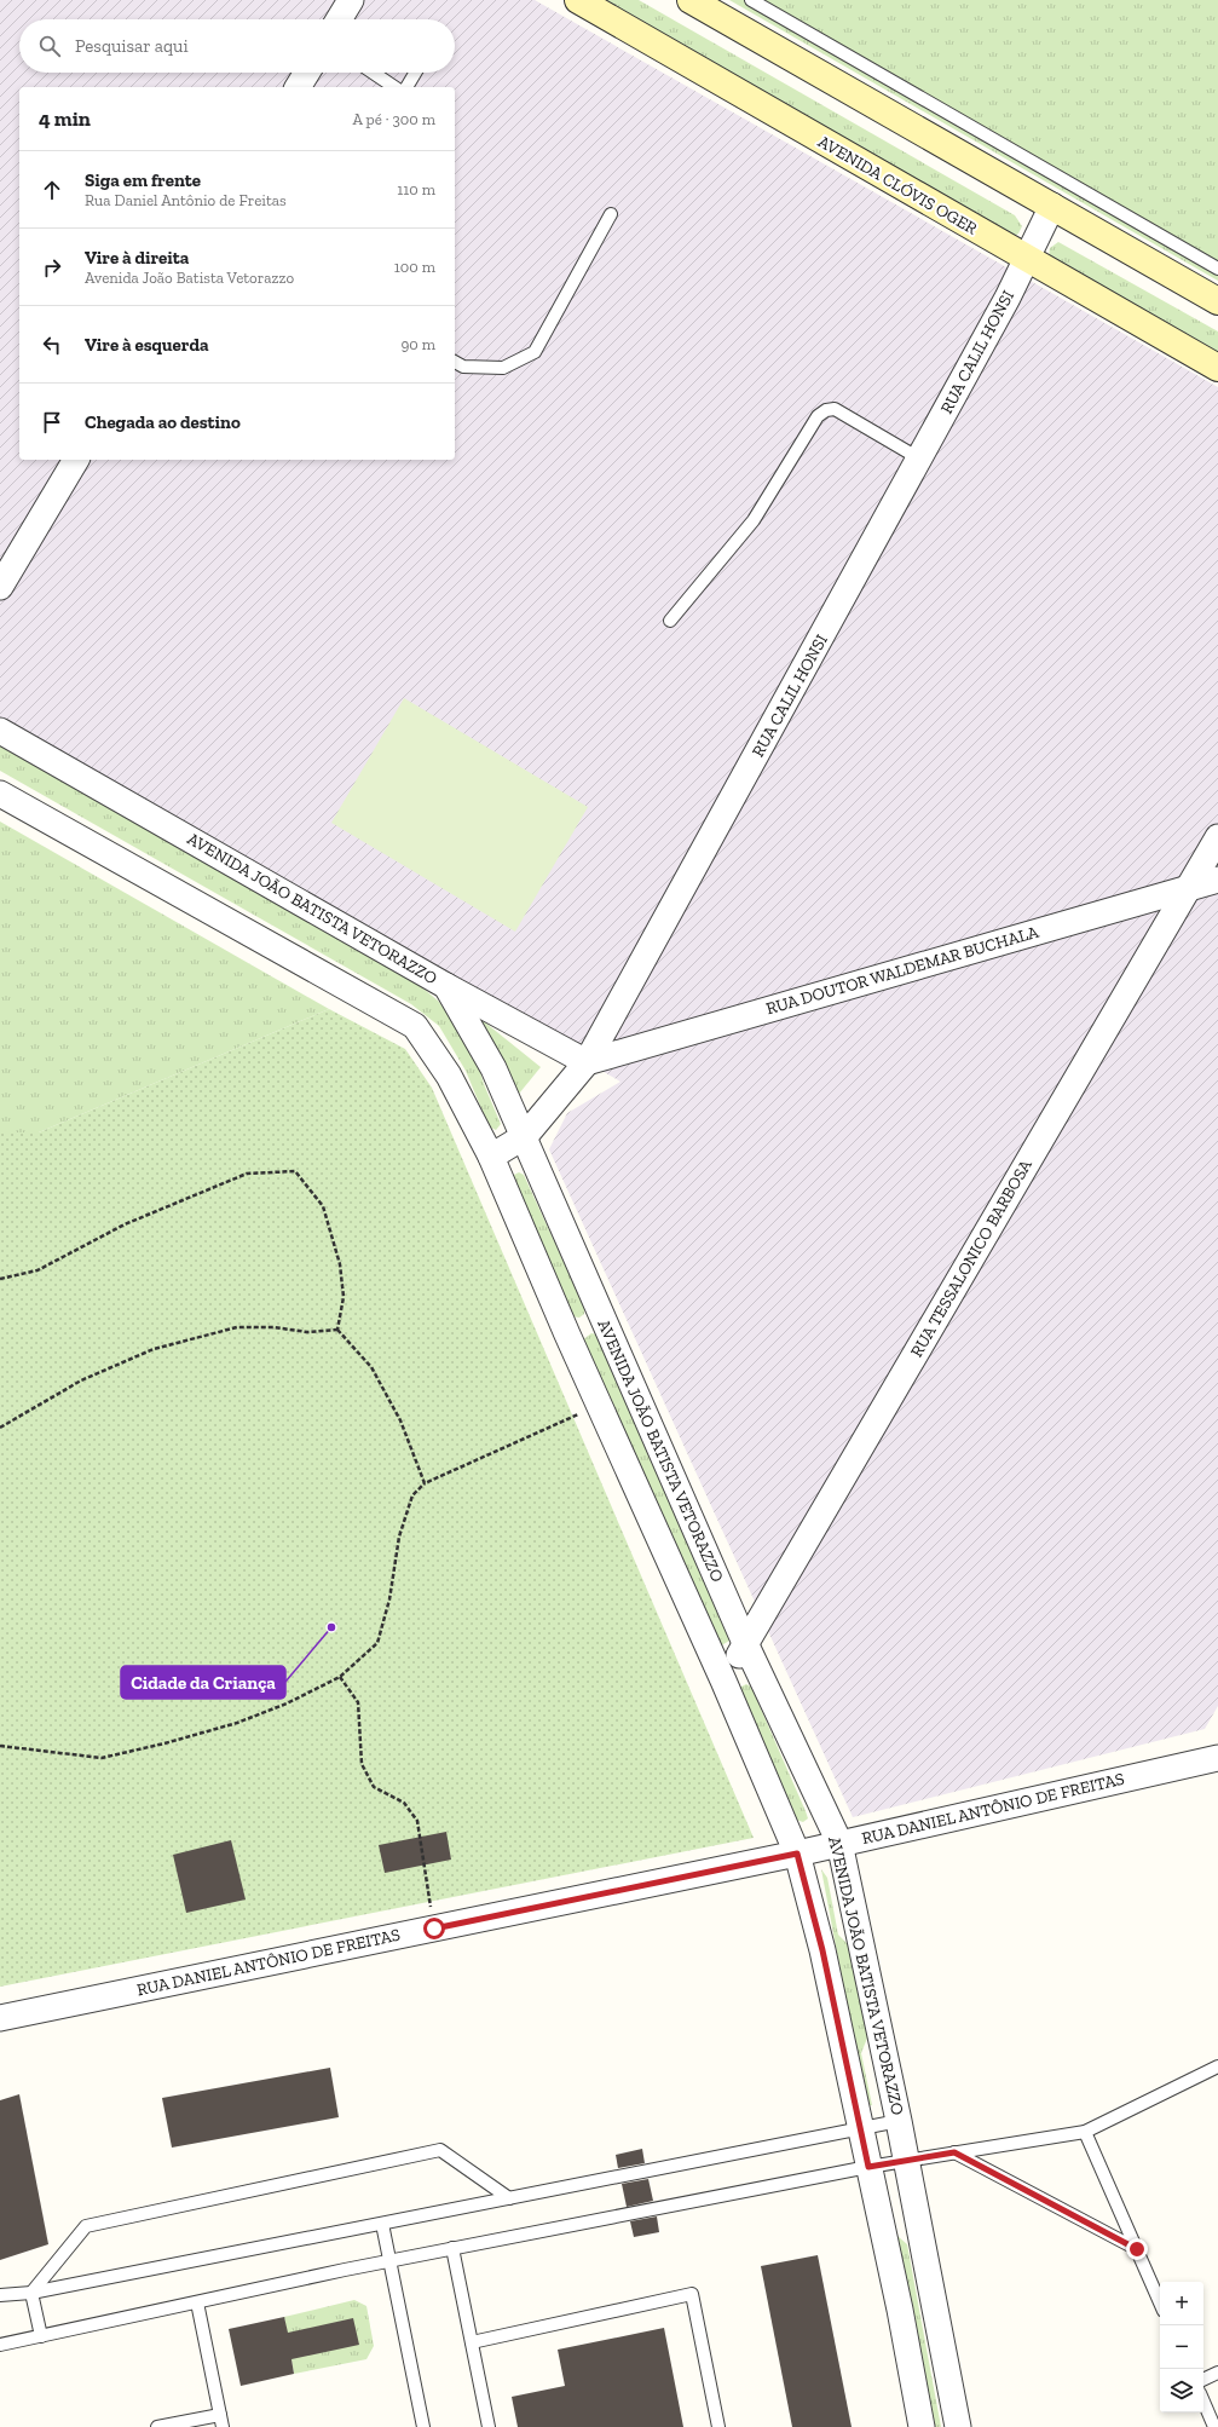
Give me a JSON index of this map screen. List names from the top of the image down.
{
  "streets": {
    "main road": ["AVENIDA CLÓVIS OGER"],
    "street": [
      "RUA CALIL HONSI",
      "AVENIDA JOÃO BATISTA VETORAZZO",
      "RUA DOUTOR WALDEMAR BUCHALA",
      "RUA TESSALONICO BARBOSA",
      "RUA DANIEL ANTÔNIO DE FREITAS"
    ]
  },
  "crossings": [
    ["AVENIDA CLÓVIS OGER", "RUA CALIL HONSI"],
    ["RUA CALIL HONSI", "AVENIDA JOÃO BATISTA VETORAZZO"],
    ["RUA CALIL HONSI", "RUA DOUTOR WALDEMAR BUCHALA"],
    ["AVENIDA JOÃO BATISTA VETORAZZO", "RUA TESSALONICO BARBOSA"],
    ["AVENIDA JOÃO BATISTA VETORAZZO", "RUA DANIEL ANTÔNIO DE FREITAS"],
    ["RUA DOUTOR WALDEMAR BUCHALA", "RUA TESSALONICO BARBOSA"]
  ],
  "places": ["Cidade da Criança"],
  "page": {
    "search": "Pesquisar aqui",
    "heading": ["4 min", "A pé · 300 m"],
    "list": [
      ["Siga em frente", "Rua Daniel Antônio de Freitas", "110 m"],
      ["Vire à direita", "Avenida João Batista Vetorazzo", "100 m"],
      ["Vire à esquerda", "90 m"],
      "Chegada ao destino"
    ],
    "map_buttons": ["+", "−"]
  }
}
